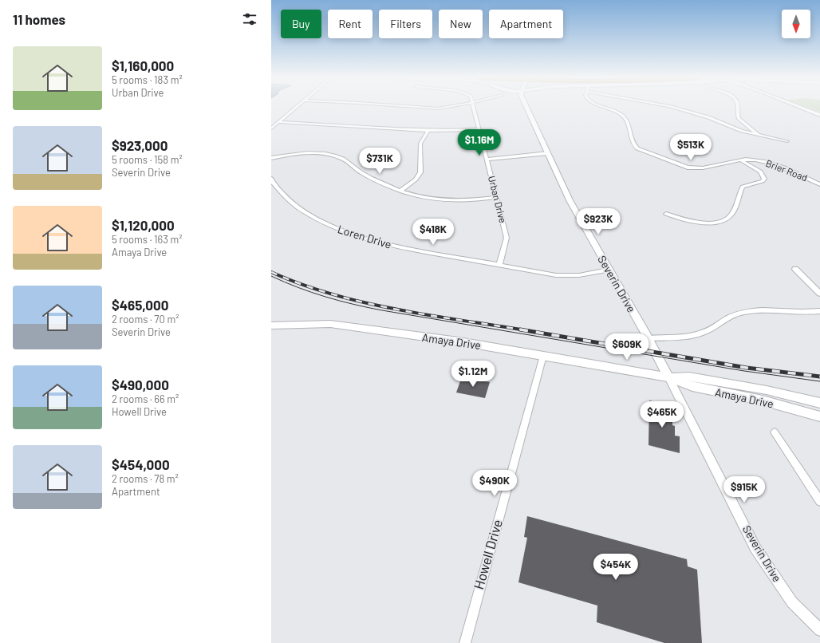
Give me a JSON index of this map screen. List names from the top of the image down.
{
  "streets": {
    "main road": ["Severin Drive", "Amaya Drive"],
    "street": [
      "Brier Road",
      "Urban Drive",
      "Loren Drive",
      "Howell Drive"
    ]
  },
  "crossings": [
    ["Urban Drive", "Loren Drive"],
    ["Loren Drive", "Severin Drive"],
    ["Severin Drive", "Amaya Drive"],
    ["Amaya Drive", "Howell Drive"]
  ],
  "north": "bottom",
  "page": {
    "heading": "11 homes",
    "chip": [
      "Buy",
      "Rent",
      "Filters",
      "New",
      "Apartment"
    ],
    "list": [
      {
        "name": "$1,160,000",
        "note": "5 rooms · 183 m² · Urban Drive"
      },
      {
        "name": "$923,000",
        "note": "5 rooms · 158 m² · Severin Drive"
      },
      {
        "name": "$1,120,000",
        "note": "5 rooms · 163 m² · Amaya Drive"
      },
      {
        "name": "$465,000",
        "note": "2 rooms · 70 m² · Severin Drive"
      },
      {
        "name": "$490,000",
        "note": "2 rooms · 66 m² · Howell Drive"
      },
      {
        "name": "$454,000",
        "note": "2 rooms · 78 m² · Apartment"
      }
    ],
    "price": [
      "$1.16M",
      "$513K",
      "$731K",
      "$923K",
      "$418K",
      "$609K",
      "$1.12M",
      "$465K",
      "$490K",
      "$915K",
      "$454K"
    ]
  }
}
